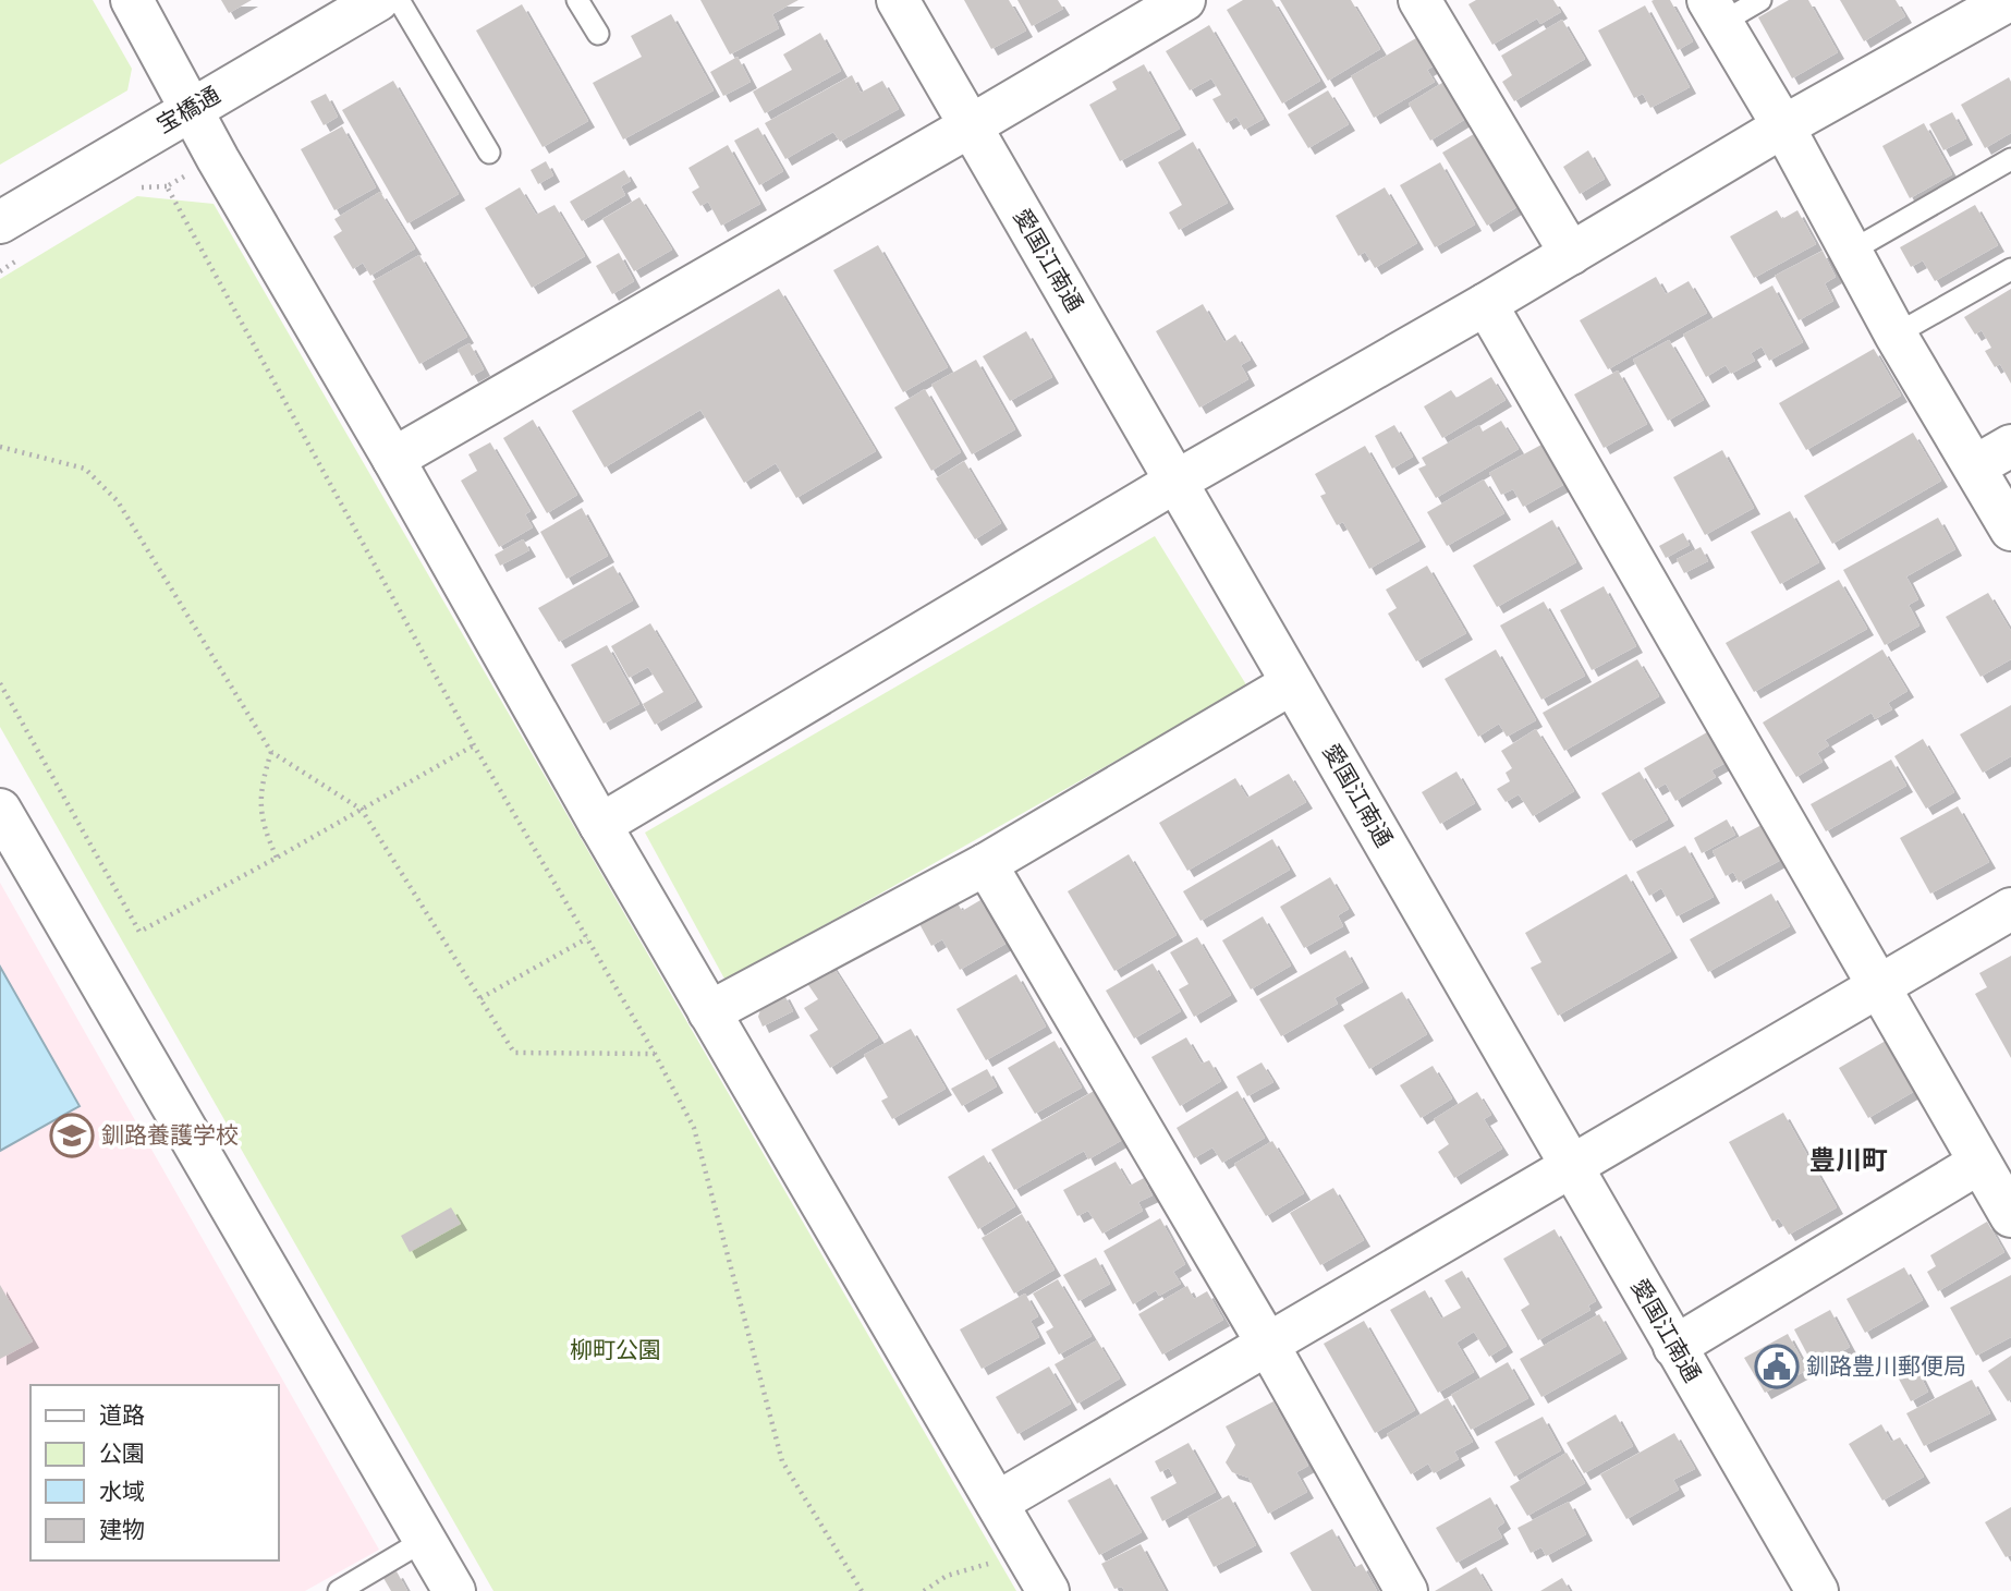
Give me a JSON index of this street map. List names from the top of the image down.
{
  "streets": {
    "street": ["宝橋通", "愛国江南通"]
  },
  "districts": ["豊川町"],
  "parks": ["柳町公園"],
  "places": {
    "school or university": ["釧路養護学校"],
    "public building": ["釧路豊川郵便局"]
  },
  "legend": [
    "道路",
    "公園",
    "水域",
    "建物"
  ]
}
